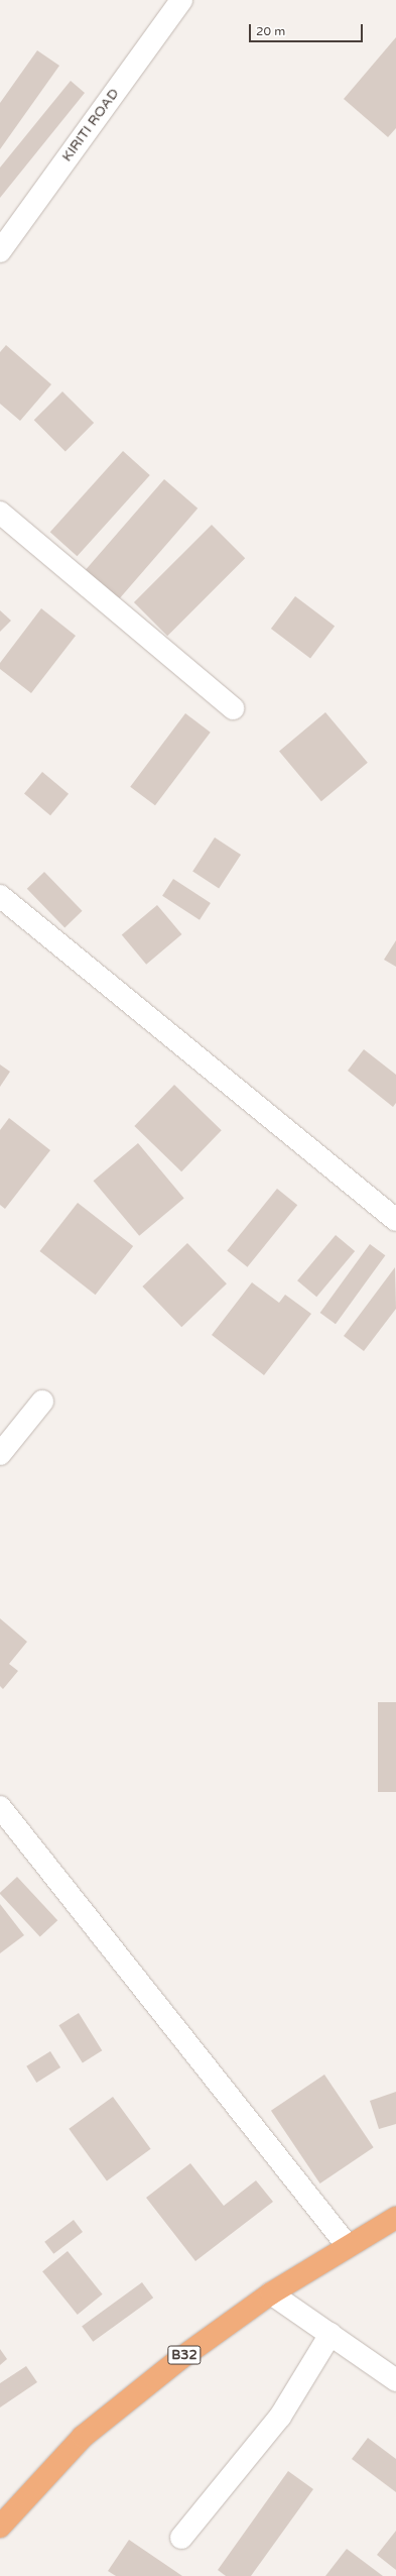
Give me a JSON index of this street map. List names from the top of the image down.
{
  "streets": {
    "highway": ["B32"],
    "street": ["KIRITI ROAD"]
  },
  "scale_bar": "20 m"
}
